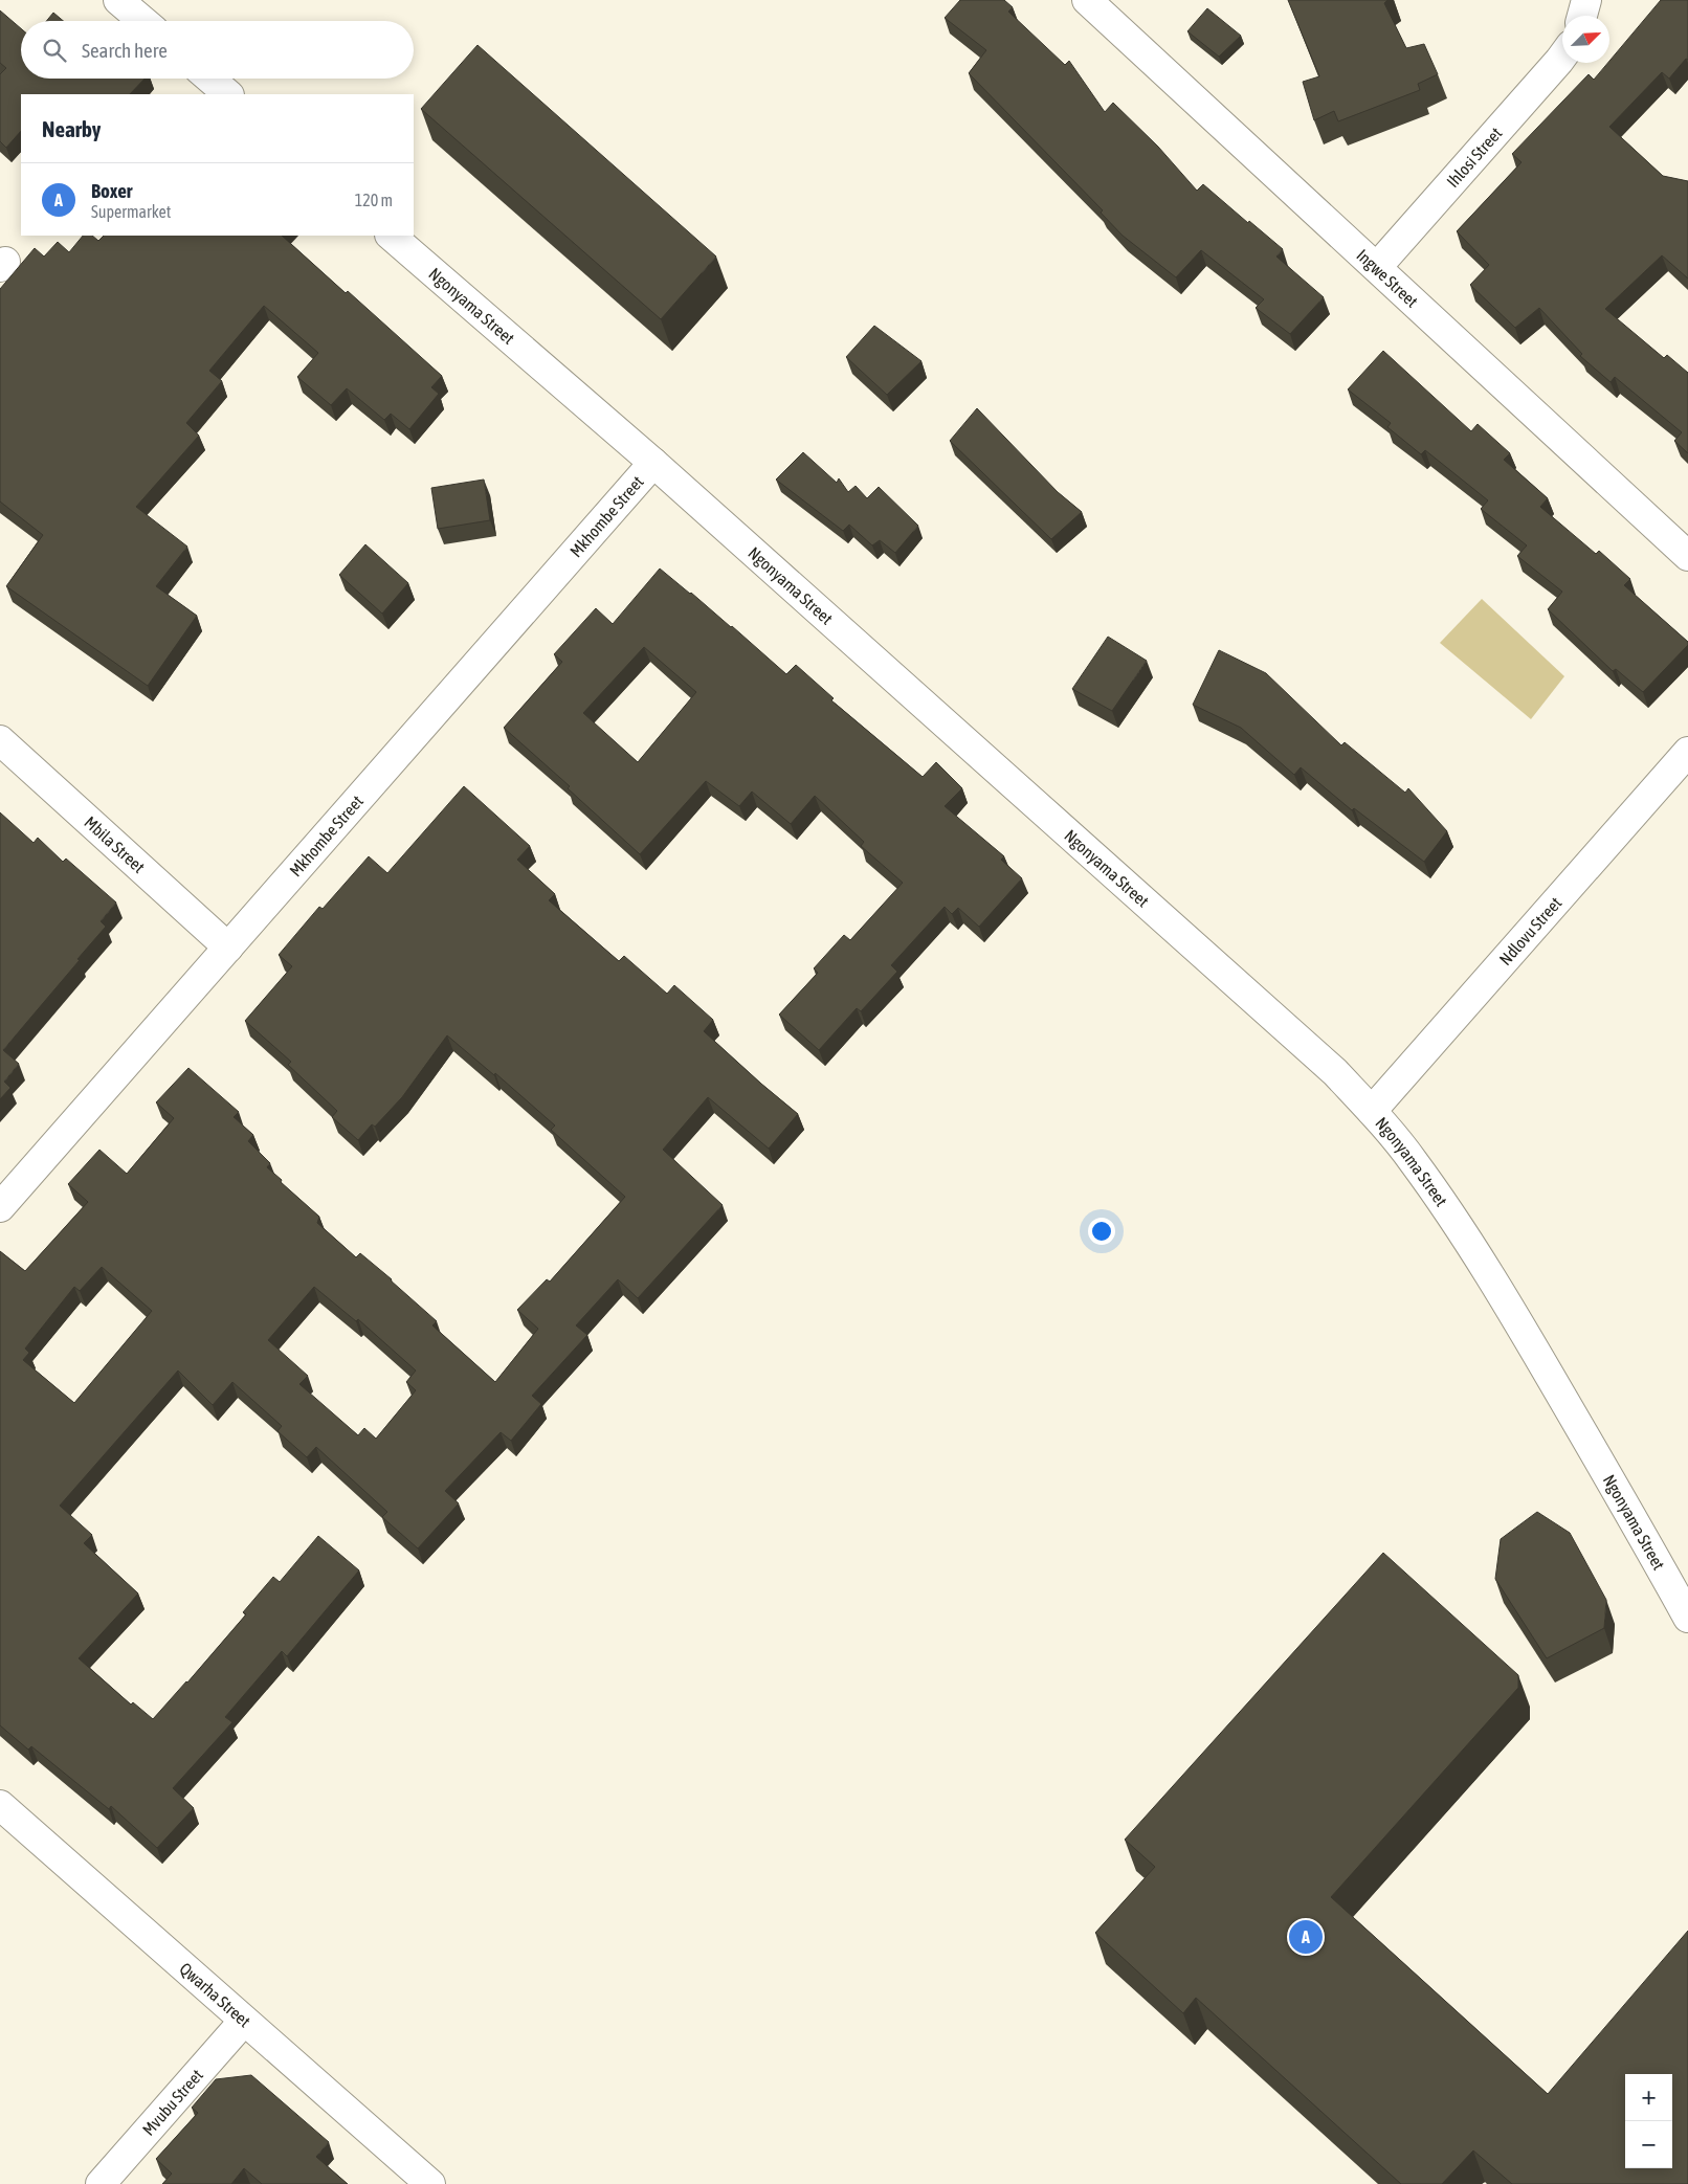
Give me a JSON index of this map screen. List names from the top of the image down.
{
  "streets": {
    "street": [
      "Ihlosi Street",
      "Ingwe Street",
      "Ngonyama Street",
      "Mkhombe Street",
      "Mbila Street",
      "Ndlovu Street",
      "Qwarha Street",
      "Mvubu Street"
    ]
  },
  "crossings": [
    ["Ihlosi Street", "Ingwe Street"],
    ["Ngonyama Street", "Mkhombe Street"],
    ["Ngonyama Street", "Ndlovu Street"],
    ["Mkhombe Street", "Mbila Street"],
    ["Qwarha Street", "Mvubu Street"]
  ],
  "north": "top right",
  "page": {
    "search": "Search here",
    "heading": "Nearby",
    "list": [
      {
        "mark": "A",
        "name": "Boxer",
        "note": "Supermarket",
        "value": "120 m"
      }
    ],
    "pins": "A",
    "map_buttons": ["+", "−"]
  }
}
